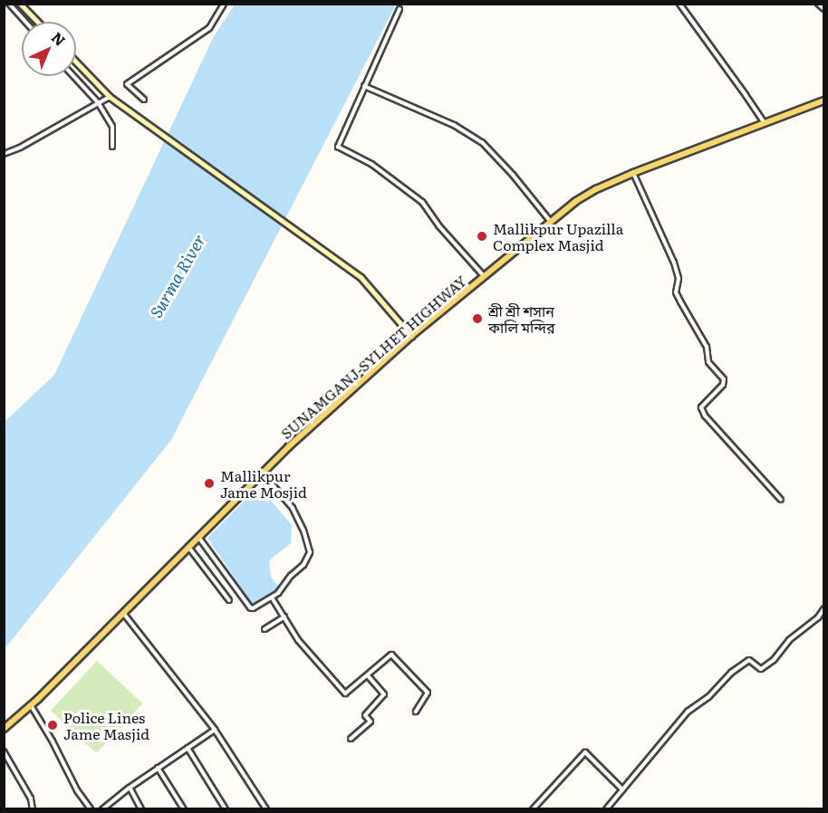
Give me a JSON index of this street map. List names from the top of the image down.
{
  "streets": {
    "main road": ["SUNAMGANJ-SYLHET HIGHWAY"]
  },
  "water": ["Surma River"],
  "places": [
    "Mallikpur Upazilla Complex Masjid",
    "শ্রী শ্রী শসান কালি মন্দির",
    "Mallikpur Jame Mosjid",
    "Police Lines Jame Masjid"
  ],
  "north": "top right"
}
